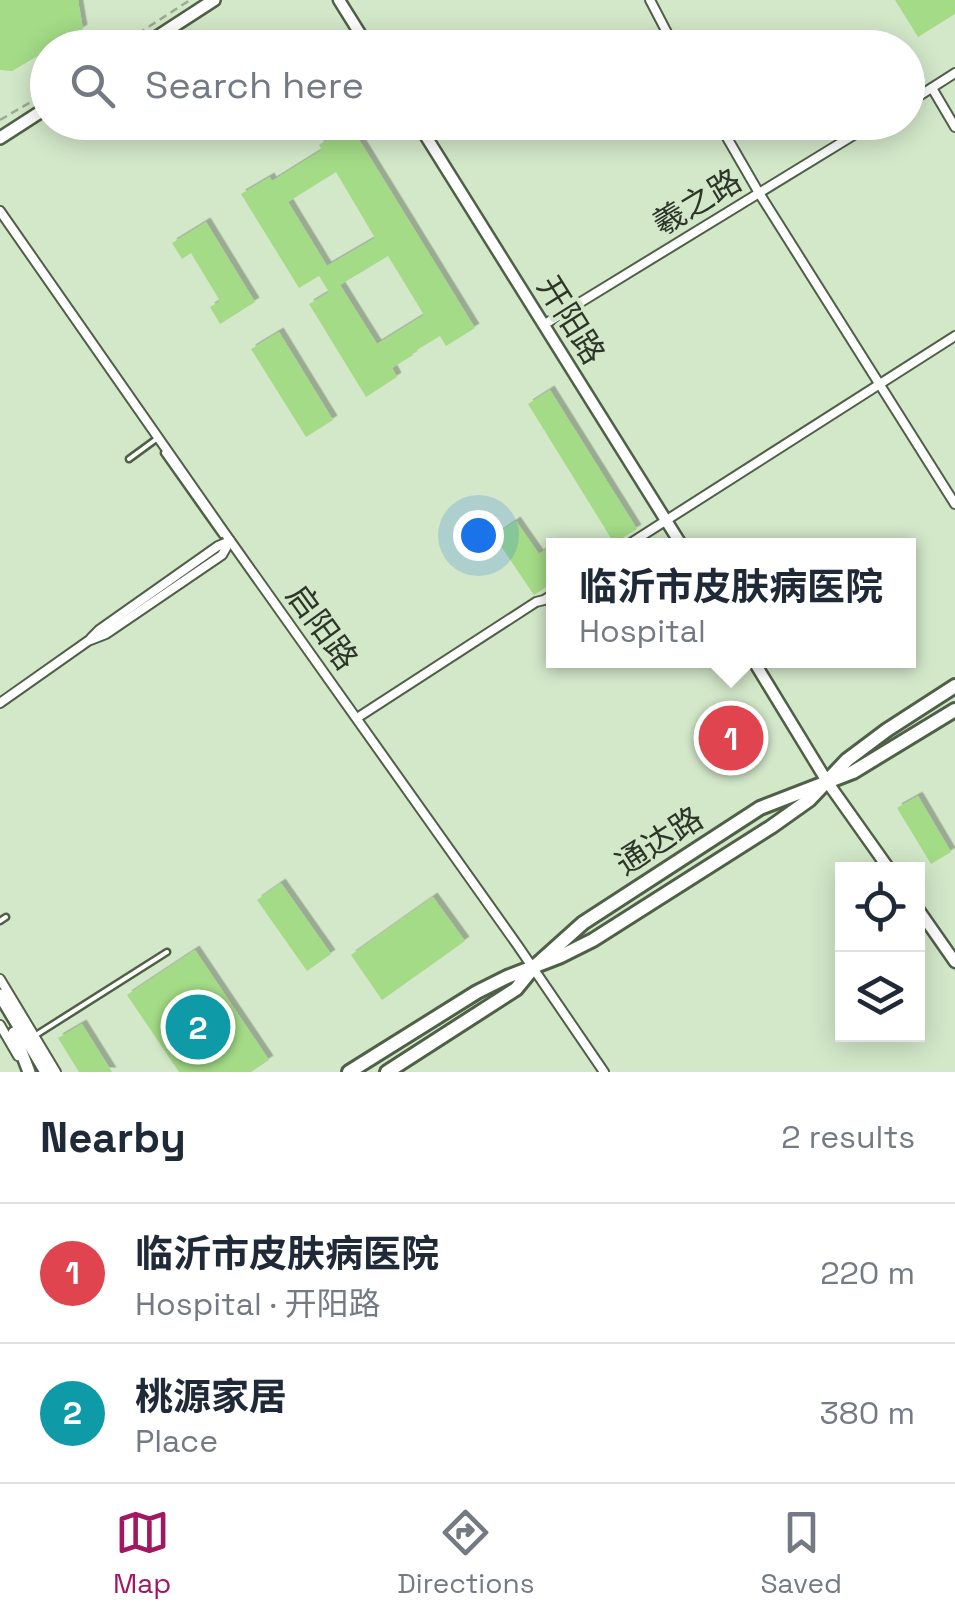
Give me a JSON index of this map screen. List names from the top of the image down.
{
  "streets": {
    "main road": ["通达路"],
    "street": ["羲之路", "开阳路", "启阳路"]
  },
  "crossings": [
    ["羲之路", "开阳路"],
    ["启阳路", "通达路"]
  ],
  "page": {
    "search": "Search here",
    "popup": ["临沂市皮肤病医院", "Hospital"],
    "pins": ["1", "2"],
    "heading": ["Nearby", "2 results"],
    "list": [
      {
        "mark": "1",
        "name": "临沂市皮肤病医院",
        "note": "Hospital · 开阳路",
        "value": "220 m"
      },
      {
        "mark": "2",
        "name": "桃源家居",
        "note": "Place",
        "value": "380 m"
      }
    ],
    "nav": ["Map", "Directions", "Saved"]
  }
}
